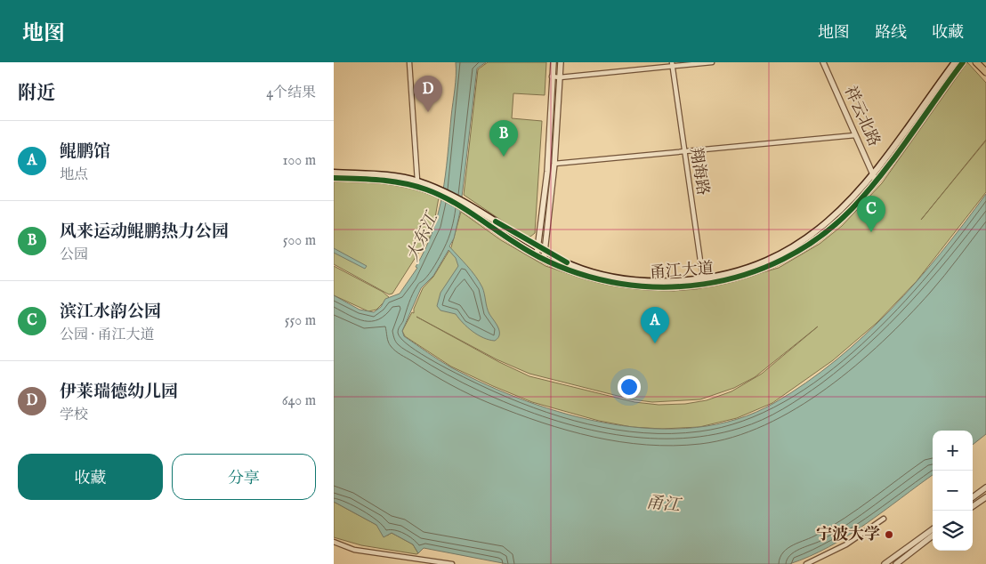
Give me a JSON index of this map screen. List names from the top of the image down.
{
  "streets": {
    "main road": ["甬江大道"],
    "street": ["祥云北路", "翔海路"]
  },
  "crossings": [
    ["祥云北路", "甬江大道"],
    ["翔海路", "甬江大道"]
  ],
  "water": ["大东江", "甬江"],
  "places": ["宁波大学"],
  "page": {
    "header": "地图",
    "nav": ["地图", "路线", "收藏"],
    "heading": ["附近", "4个结果"],
    "pins": [
      "D",
      "B",
      "C",
      "A"
    ],
    "list": [
      {
        "mark": "A",
        "name": "鲲鹏馆",
        "note": "地点",
        "value": "100 m"
      },
      {
        "mark": "B",
        "name": "风来运动鲲鹏热力公园",
        "note": "公园",
        "value": "500 m"
      },
      {
        "mark": "C",
        "name": "滨江水韵公园",
        "note": "公园 · 甬江大道",
        "value": "550 m"
      },
      {
        "mark": "D",
        "name": "伊莱瑞德幼儿园",
        "note": "学校",
        "value": "640 m"
      }
    ],
    "map_buttons": ["+", "−"],
    "buttons": ["收藏", "分享"]
  }
}
